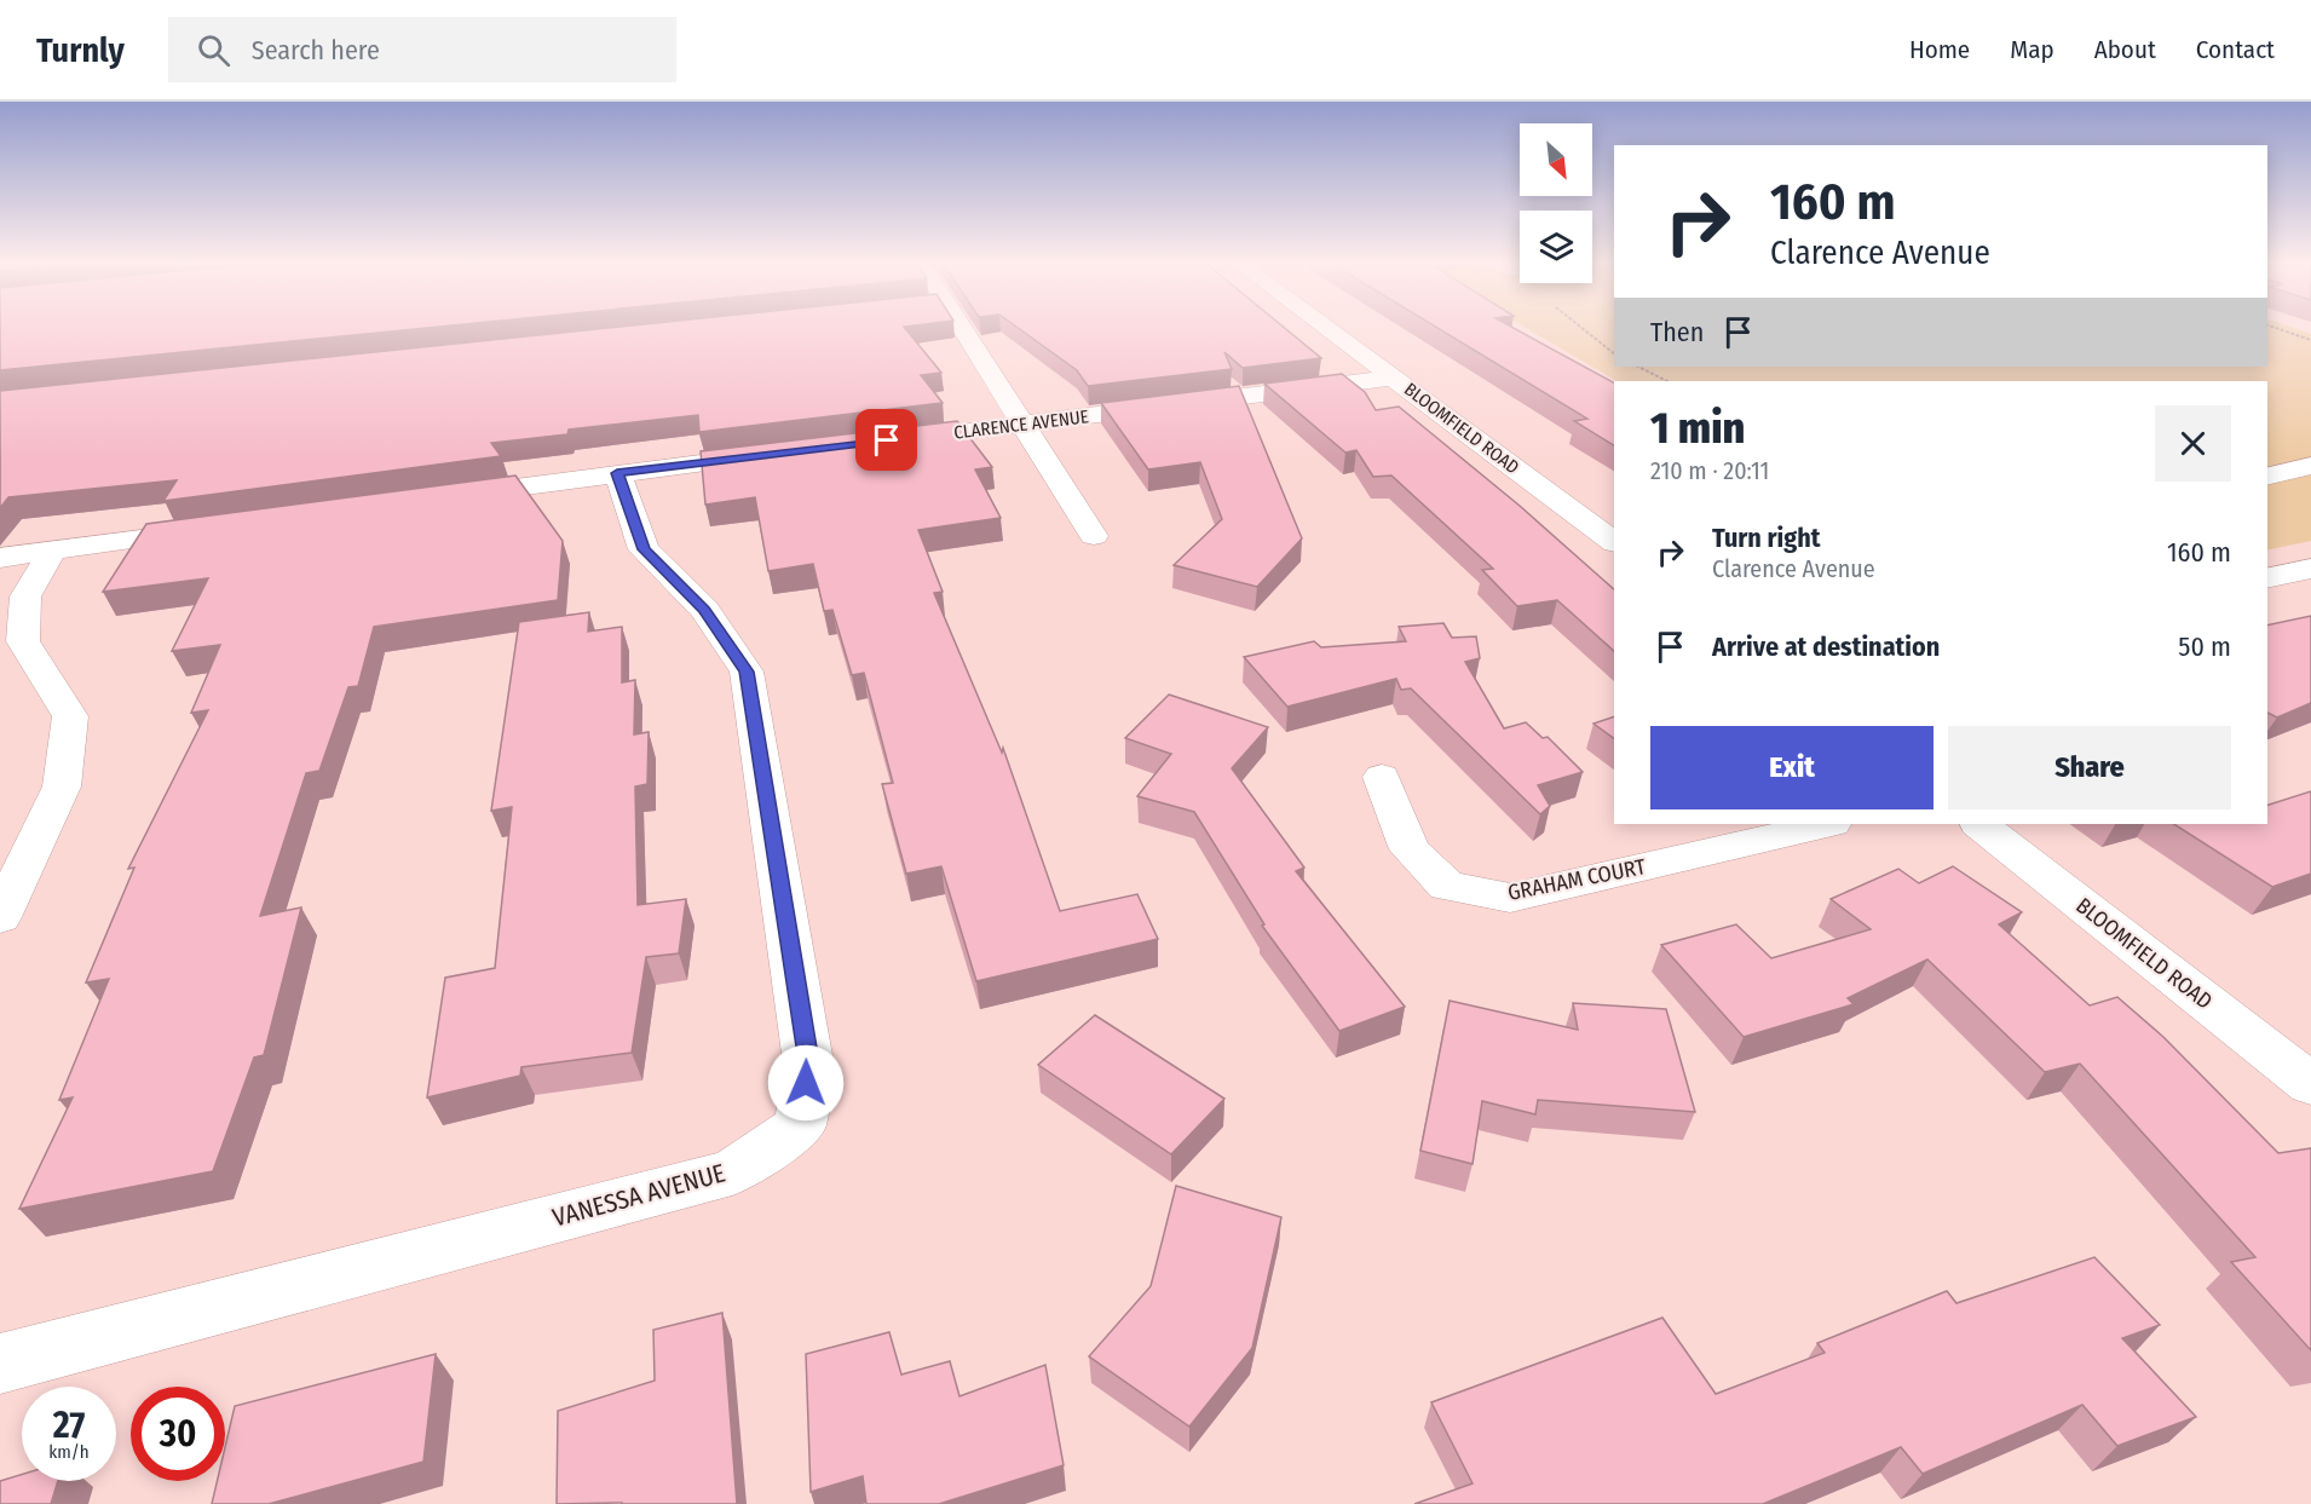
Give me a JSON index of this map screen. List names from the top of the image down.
{
  "streets": {
    "street": [
      "CLARENCE AVENUE",
      "BLOOMFIELD ROAD",
      "GRAHAM COURT",
      "VANESSA AVENUE"
    ]
  },
  "crossings": [
    ["CLARENCE AVENUE", "BLOOMFIELD ROAD"]
  ],
  "north": "bottom right",
  "page": {
    "header": "Turnly",
    "search": "Search here",
    "nav": [
      "Home",
      "Map",
      "About",
      "Contact"
    ],
    "turn": ["160 m", "Clarence Avenue"],
    "then": "Then",
    "heading": ["1 min", "210 m · 20:11"],
    "list": [
      {
        "name": "Turn right",
        "note": "Clarence Avenue",
        "value": "160 m"
      },
      {
        "name": "Arrive at destination",
        "value": "50 m"
      }
    ],
    "buttons": ["Exit", "Share"],
    "speed": "27 km/h",
    "limit": "30"
  }
}
